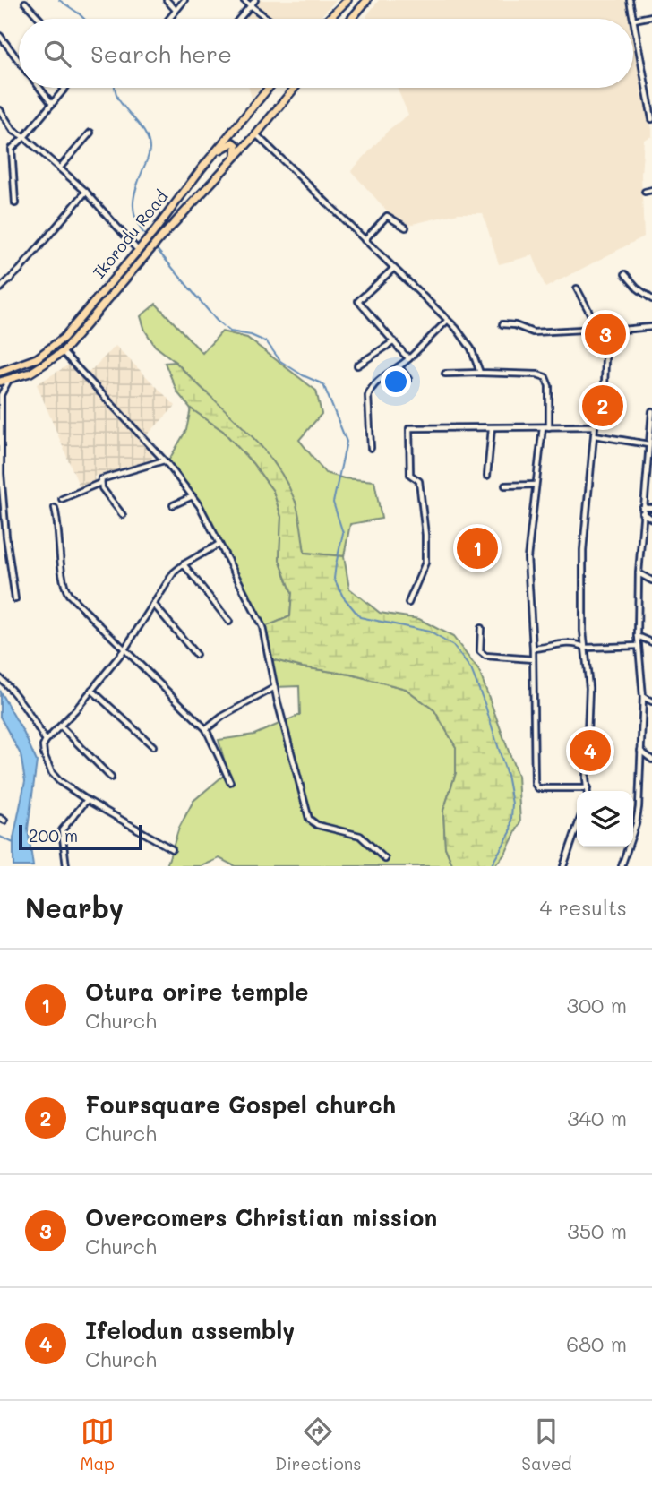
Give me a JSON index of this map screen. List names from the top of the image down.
{
  "streets": {
    "highway": ["Ikorodu Road"]
  },
  "scale_bar": "200 m",
  "page": {
    "search": "Search here",
    "pins": [
      "3",
      "2",
      "1",
      "4"
    ],
    "scale": "200 m",
    "heading": ["Nearby", "4 results"],
    "list": [
      {
        "mark": "1",
        "name": "Otura orire temple",
        "note": "Church",
        "value": "300 m"
      },
      {
        "mark": "2",
        "name": "Foursquare Gospel church",
        "note": "Church",
        "value": "340 m"
      },
      {
        "mark": "3",
        "name": "Overcomers Christian mission",
        "note": "Church",
        "value": "350 m"
      },
      {
        "mark": "4",
        "name": "Ifelodun assembly",
        "note": "Church",
        "value": "680 m"
      }
    ],
    "nav": ["Map", "Directions", "Saved"]
  }
}
